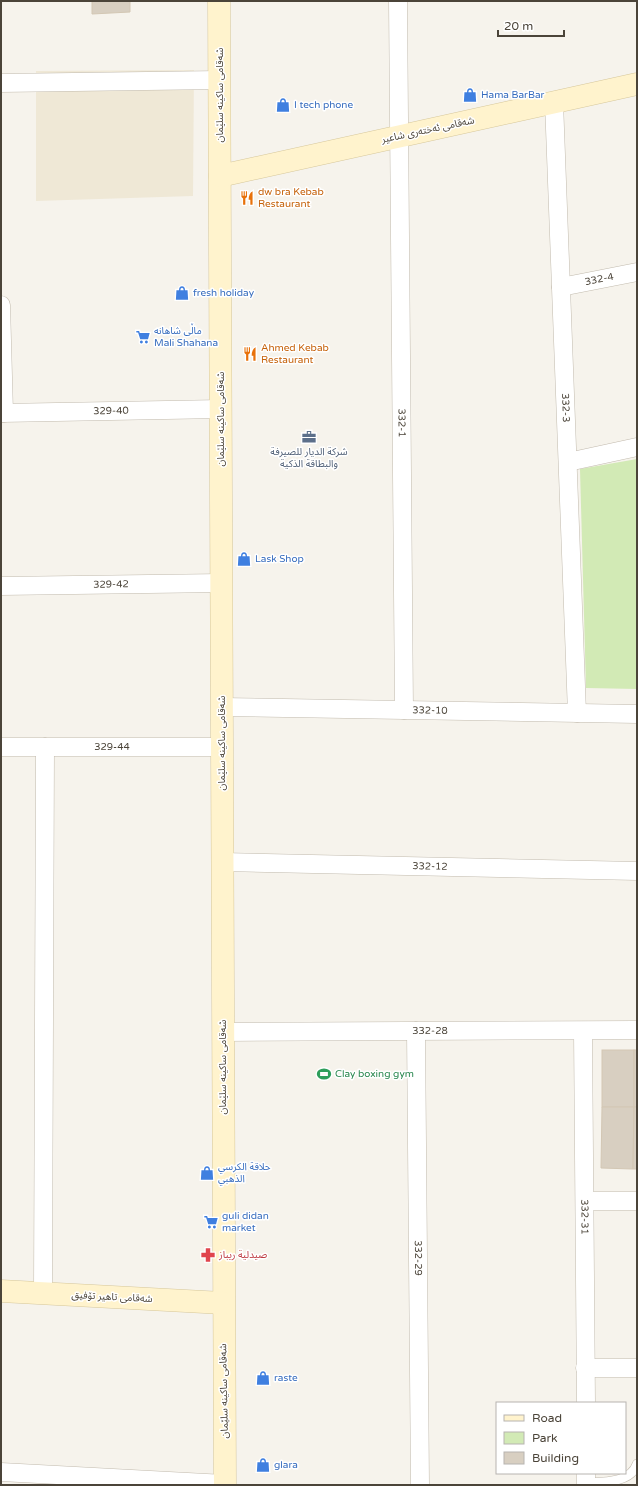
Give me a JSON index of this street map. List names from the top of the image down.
{
  "streets": {
    "street": [
      "شەقامی ساکینە سلێمان",
      "شەقامی ئەختەری شاعیر",
      "332-4",
      "332-3",
      "329-40",
      "332-1",
      "329-42",
      "332-10",
      "329-44",
      "332-12",
      "332-28",
      "332-31",
      "332-29",
      "شەقامی تاهیر تۆفیق"
    ]
  },
  "crossings": [
    ["شەقامی ساکینە سلێمان", "شەقامی ئەختەری شاعیر"],
    ["شەقامی ساکینە سلێمان", "329-40"],
    ["شەقامی ساکینە سلێمان", "329-42"],
    ["شەقامی ساکینە سلێمان", "332-10"],
    ["شەقامی ساکینە سلێمان", "329-44"],
    ["شەقامی ساکینە سلێمان", "332-12"],
    ["شەقامی ساکینە سلێمان", "332-28"],
    ["شەقامی ساکینە سلێمان", "شەقامی تاهیر تۆفیق"],
    ["شەقامی ئەختەری شاعیر", "332-3"],
    ["شەقامی ئەختەری شاعیر", "332-1"],
    ["332-4", "332-3"],
    ["332-3", "332-10"],
    ["332-1", "332-10"],
    ["332-28", "332-31"],
    ["332-28", "332-29"]
  ],
  "places": {
    "shop": [
      "Hama BarBar",
      "I tech phone",
      "fresh holiday",
      "Lask Shop",
      "حلاقة الكرسي الذهبي",
      "raste",
      "glara"
    ],
    "restaurant": ["dw bra Kebab Restaurant", "Ahmed Kebab Restaurant"],
    "supermarket": ["ماڵی شاھانە Mali Shahana", "guli didan market"],
    "office": ["شركة الديار للصيرفة والبطاقة الذكية"],
    "sports": ["Clay boxing gym"],
    "pharmacy": ["صيدلية ريباز"]
  },
  "legend": ["Road", "Park", "Building"],
  "scale_bar": "20 m"
}
